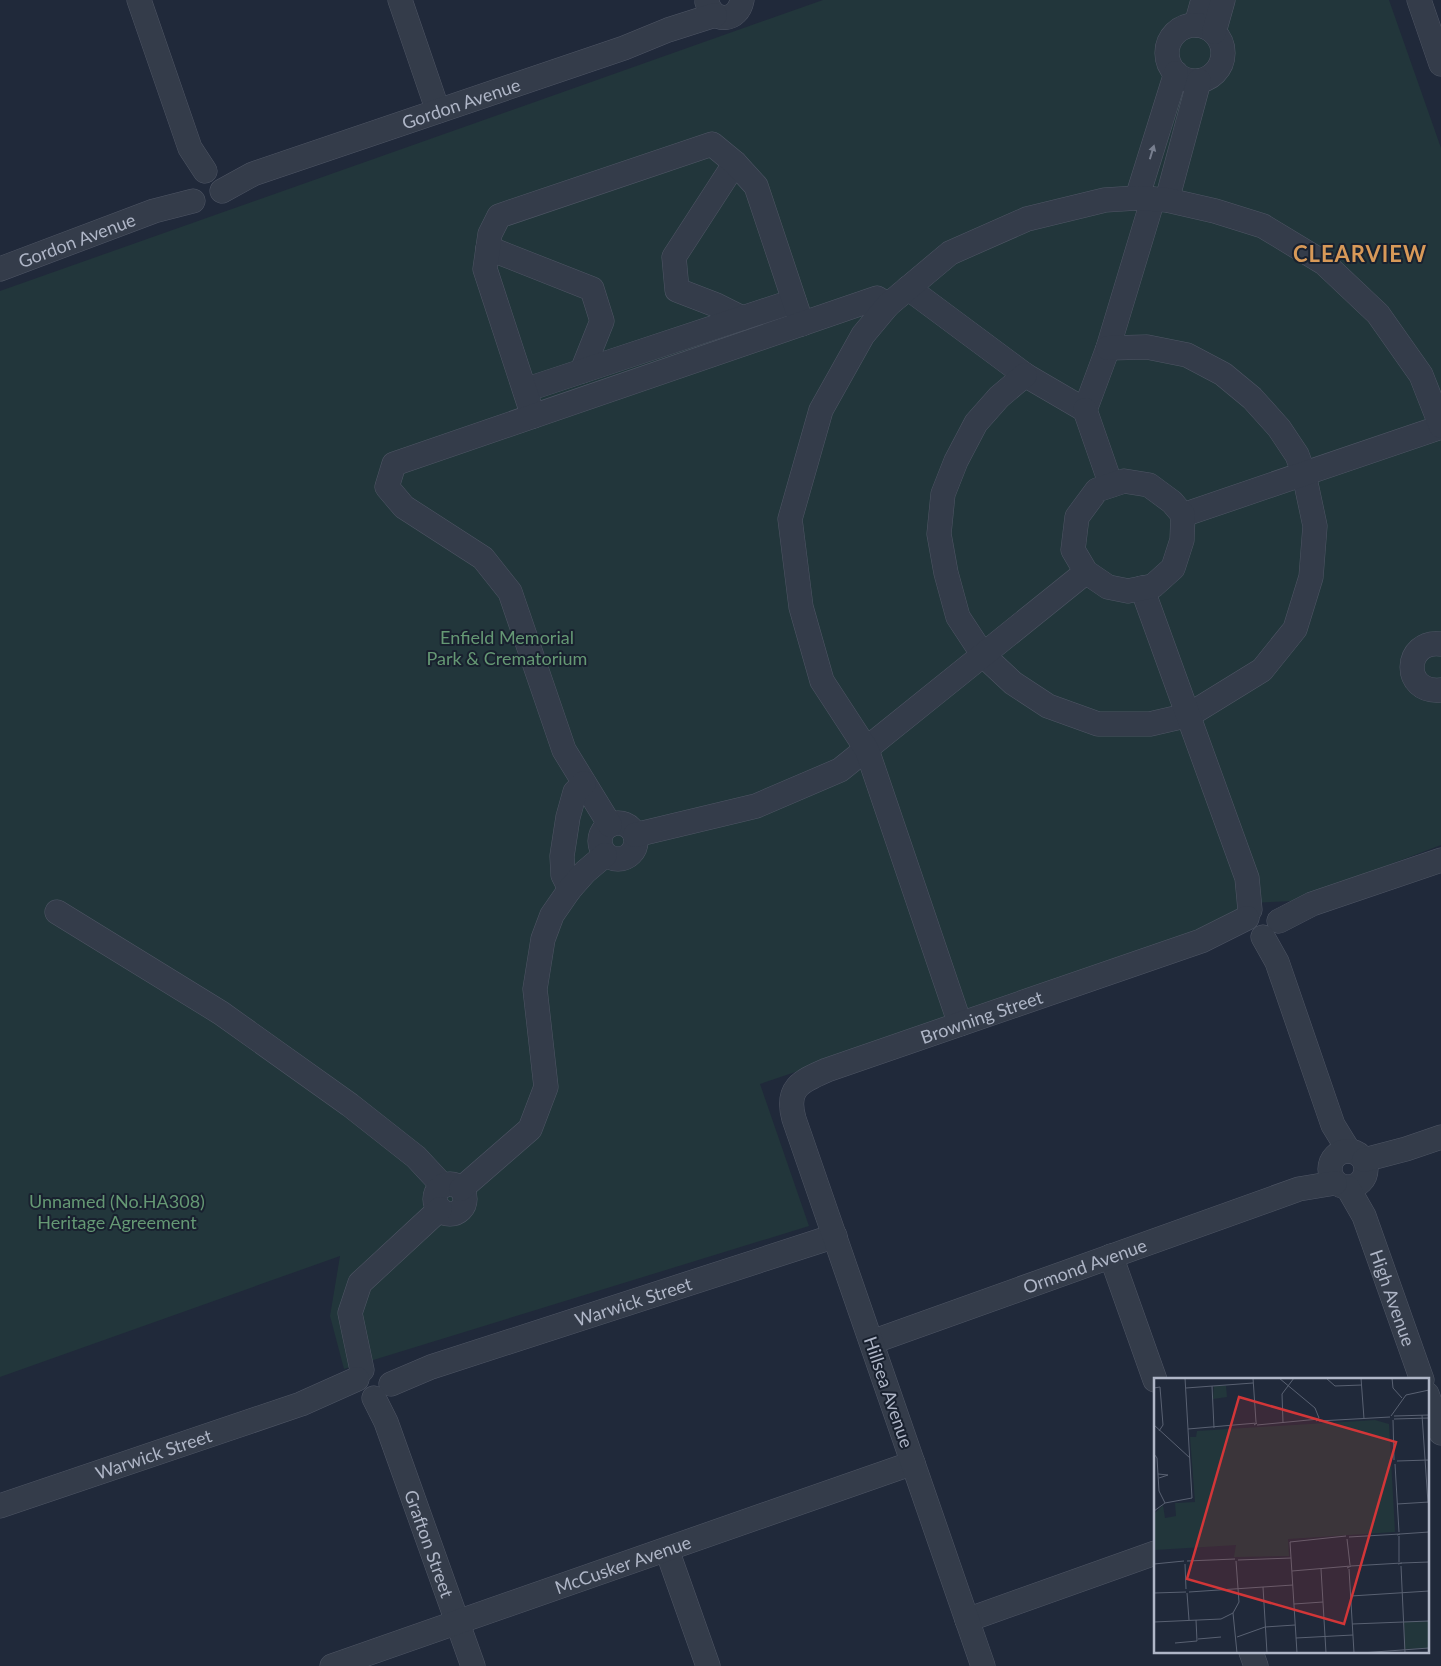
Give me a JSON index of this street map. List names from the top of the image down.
{
  "streets": {
    "street": [
      "Gordon Avenue",
      "Browning Street",
      "Ormond Avenue",
      "High Avenue",
      "Warwick Street",
      "Hillsea Avenue",
      "Grafton Street",
      "McCusker Avenue"
    ]
  },
  "crossings": [
    ["Browning Street", "High Avenue"],
    ["Browning Street", "Hillsea Avenue"],
    ["Ormond Avenue", "High Avenue"],
    ["Ormond Avenue", "Hillsea Avenue"],
    ["Warwick Street", "Hillsea Avenue"],
    ["Warwick Street", "Grafton Street"],
    ["Hillsea Avenue", "McCusker Avenue"],
    ["Grafton Street", "McCusker Avenue"]
  ],
  "districts": ["CLEARVIEW"],
  "parks": ["Enfield Memorial Park & Crematorium", "Unnamed (No.HA308) Heritage Agreement"]
}
